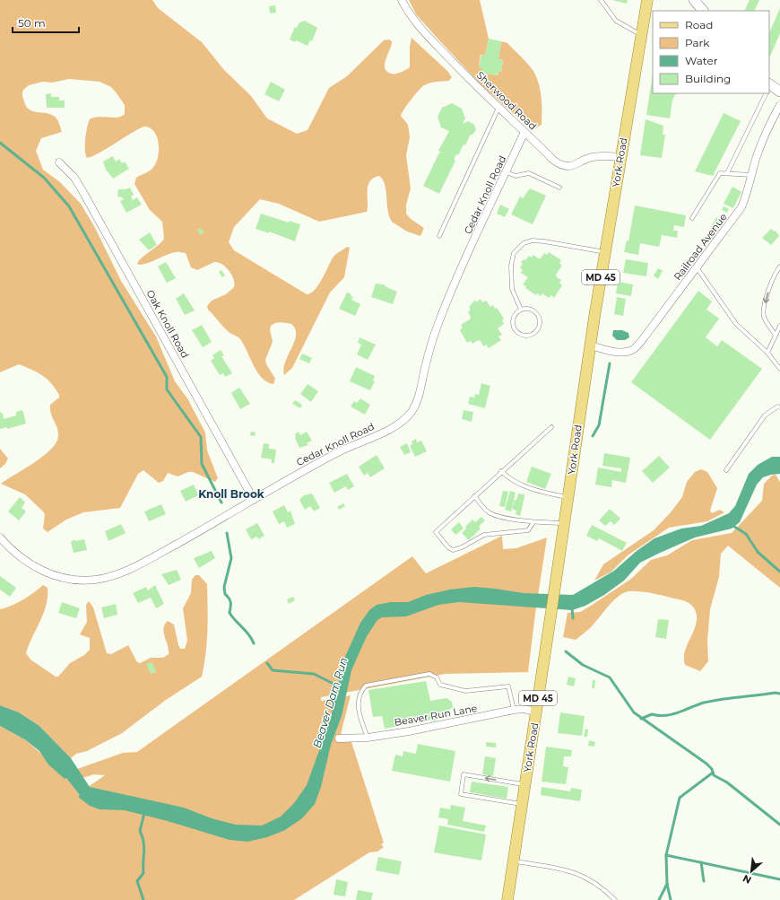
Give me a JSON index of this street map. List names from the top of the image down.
{
  "streets": {
    "main road": ["York Road", "MD 45"],
    "street": [
      "Sherwood Road",
      "Cedar Knoll Road",
      "Railroad Avenue",
      "Oak Knoll Road",
      "Beaver Run Lane"
    ]
  },
  "crossings": [
    ["Sherwood Road", "York Road"],
    ["Sherwood Road", "Cedar Knoll Road"],
    ["York Road", "Railroad Avenue"],
    ["York Road", "Beaver Run Lane"],
    ["Cedar Knoll Road", "Oak Knoll Road"]
  ],
  "districts": ["Knoll Brook"],
  "water": ["Beaver Dam Run"],
  "legend": [
    "Road",
    "Park",
    "Water",
    "Building"
  ],
  "scale_bar": "50 m",
  "north": "bottom left"
}
